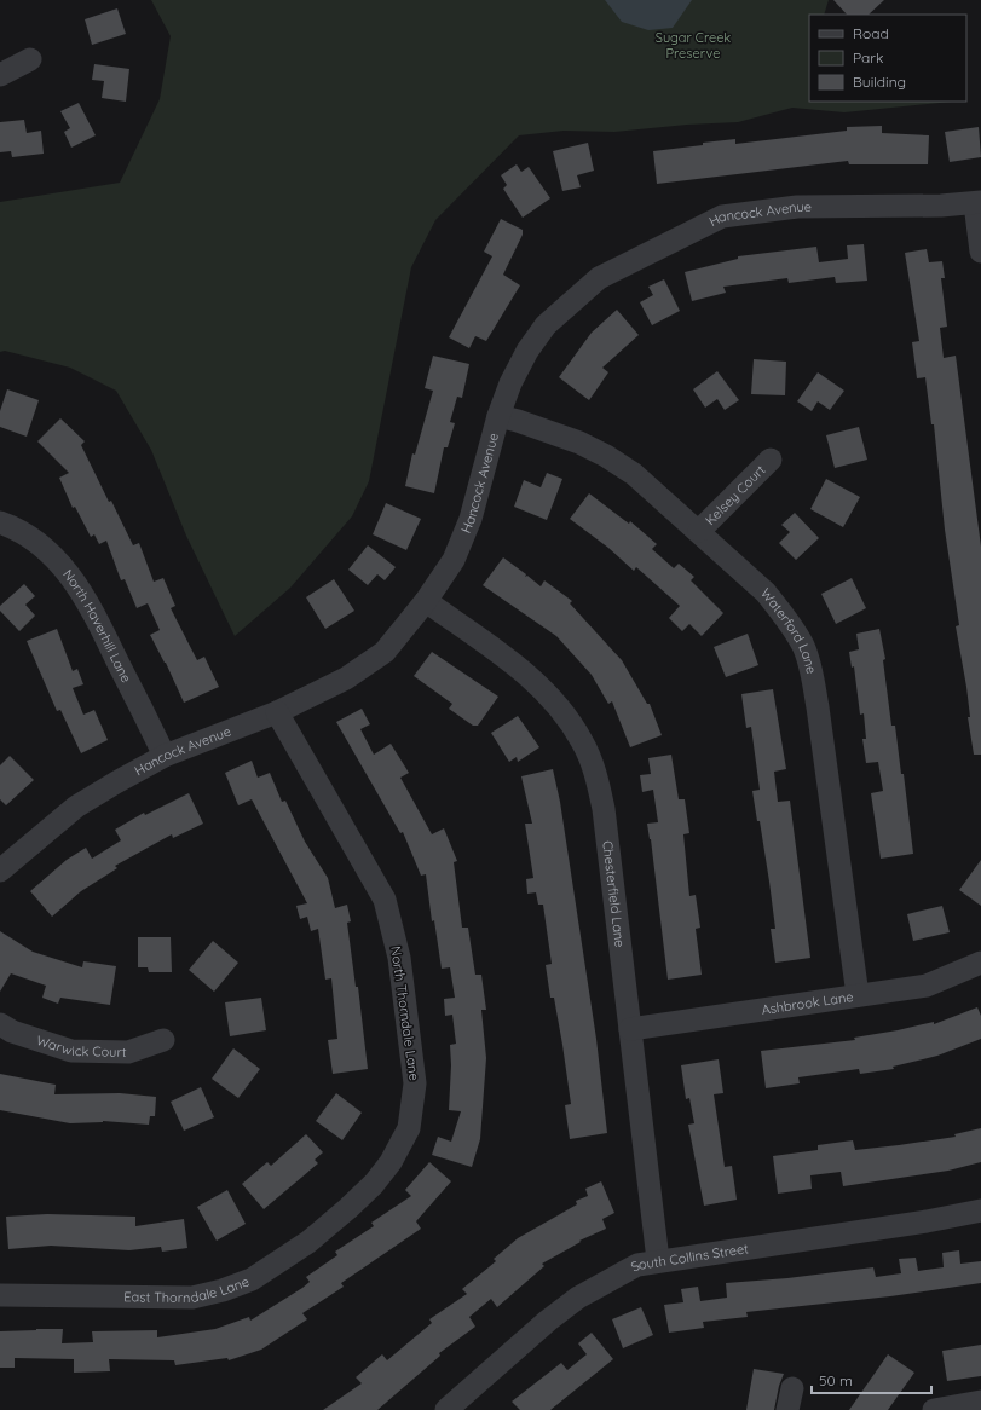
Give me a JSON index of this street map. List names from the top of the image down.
{
  "streets": {
    "street": [
      "Hancock Avenue",
      "Kelsey Court",
      "North Haverhill Lane",
      "Waterford Lane",
      "Chesterfield Lane",
      "Ashbrook Lane",
      "North Thorndale Lane",
      "Warwick Court",
      "South Collins Street",
      "East Thorndale Lane"
    ]
  },
  "crossings": [
    ["Hancock Avenue", "North Haverhill Lane"],
    ["Hancock Avenue", "Waterford Lane"],
    ["Hancock Avenue", "Chesterfield Lane"],
    ["Hancock Avenue", "North Thorndale Lane"],
    ["Kelsey Court", "Waterford Lane"],
    ["Waterford Lane", "Ashbrook Lane"],
    ["Chesterfield Lane", "Ashbrook Lane"],
    ["Chesterfield Lane", "South Collins Street"],
    ["North Thorndale Lane", "East Thorndale Lane"]
  ],
  "parks": ["Sugar Creek Preserve"],
  "legend": ["Road", "Park", "Building"],
  "scale_bar": "50 m"
}
